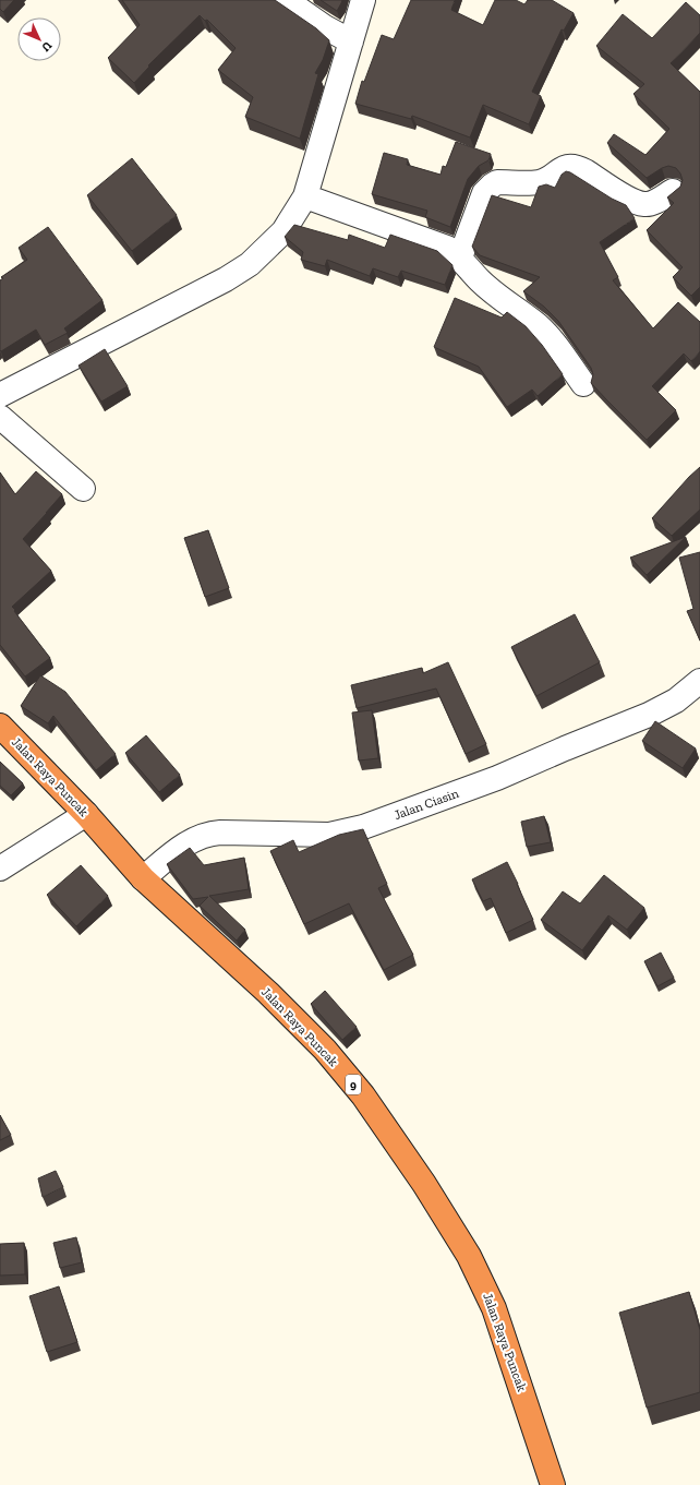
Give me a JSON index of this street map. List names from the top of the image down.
{
  "streets": {
    "highway": ["Jalan Raya Puncak", "9"],
    "street": ["Jalan Ciasin"]
  },
  "crossings": [
    ["Jalan Raya Puncak", "Jalan Ciasin"]
  ],
  "north": "bottom right"
}
